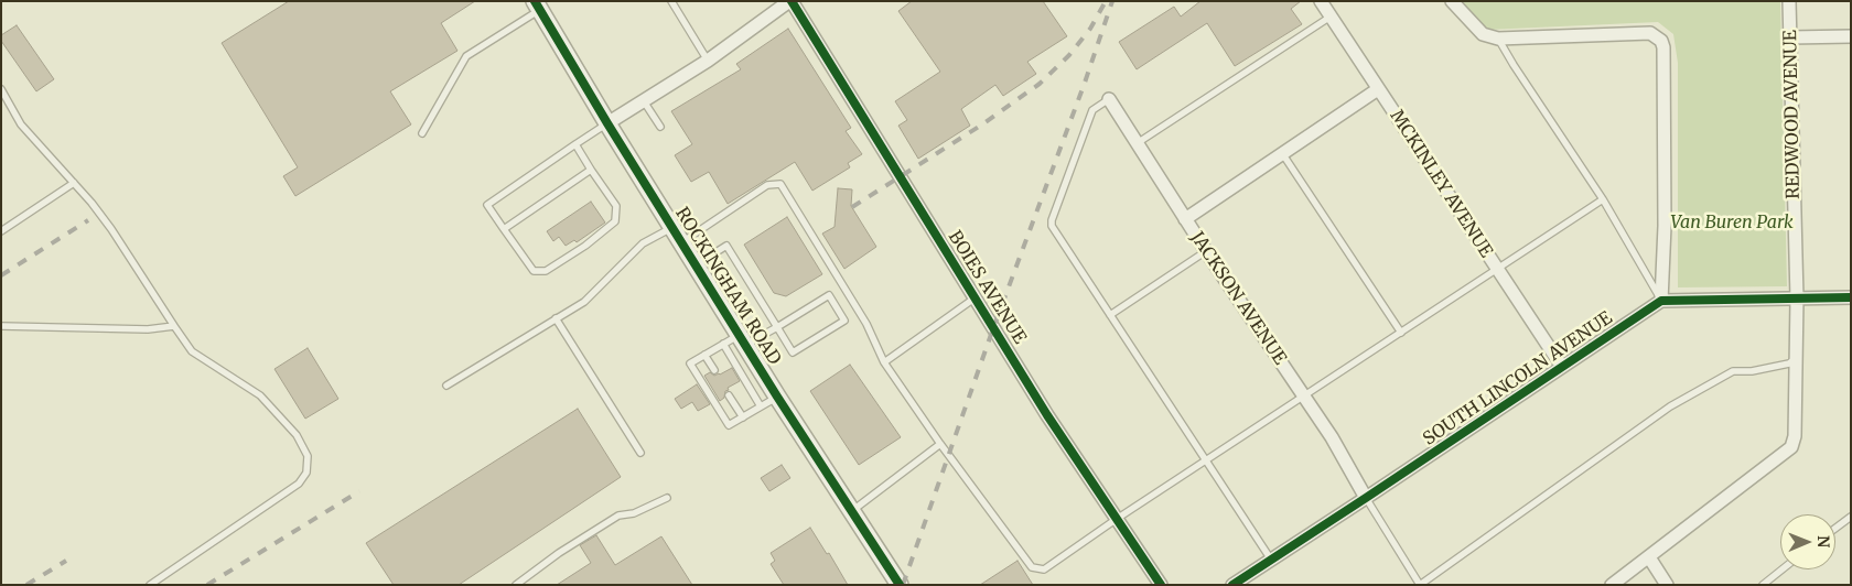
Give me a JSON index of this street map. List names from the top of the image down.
{
  "streets": {
    "street": [
      "REDWOOD AVENUE",
      "MCKINLEY AVENUE",
      "ROCKINGHAM ROAD",
      "BOIES AVENUE",
      "JACKSON AVENUE",
      "SOUTH LINCOLN AVENUE"
    ]
  },
  "crossings": [
    ["MCKINLEY AVENUE", "SOUTH LINCOLN AVENUE"],
    ["JACKSON AVENUE", "SOUTH LINCOLN AVENUE"]
  ],
  "parks": ["Van Buren Park"],
  "north": "right"
}
